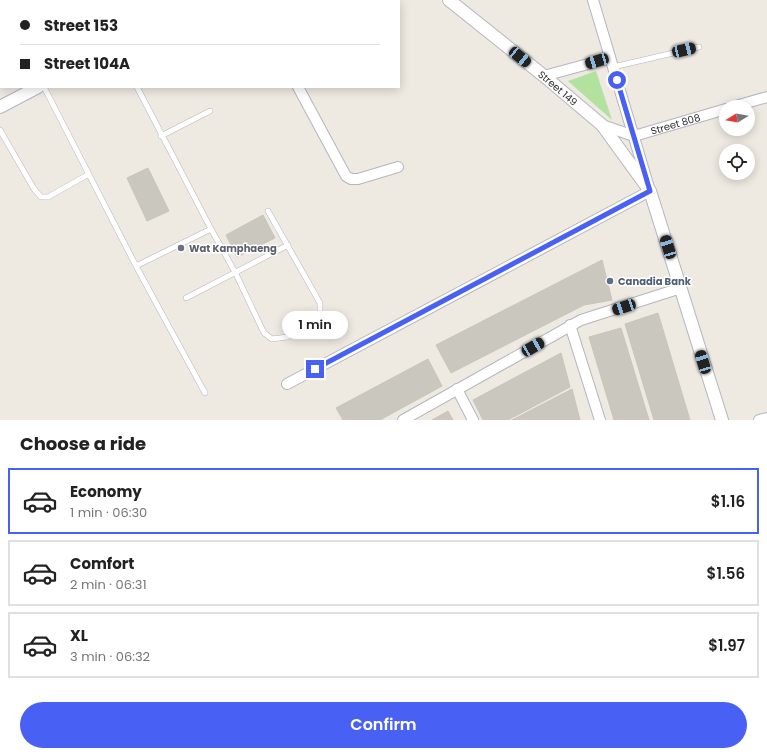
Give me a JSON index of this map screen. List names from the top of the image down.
{
  "streets": {
    "street": ["Street 149", "Street 808"]
  },
  "places": ["Wat Kamphaeng", "Canadia Bank"],
  "north": "left",
  "page": {
    "banner": ["Street 153", "Street 104A"],
    "bubble": "1 min",
    "heading": "Choose a ride",
    "list": [
      {
        "name": "Economy",
        "note": "1 min · 06:30",
        "value": "$1.16"
      },
      {
        "name": "Comfort",
        "note": "2 min · 06:31",
        "value": "$1.56"
      },
      {
        "name": "XL",
        "note": "3 min · 06:32",
        "value": "$1.97"
      }
    ],
    "buttons": "Confirm"
  }
}
